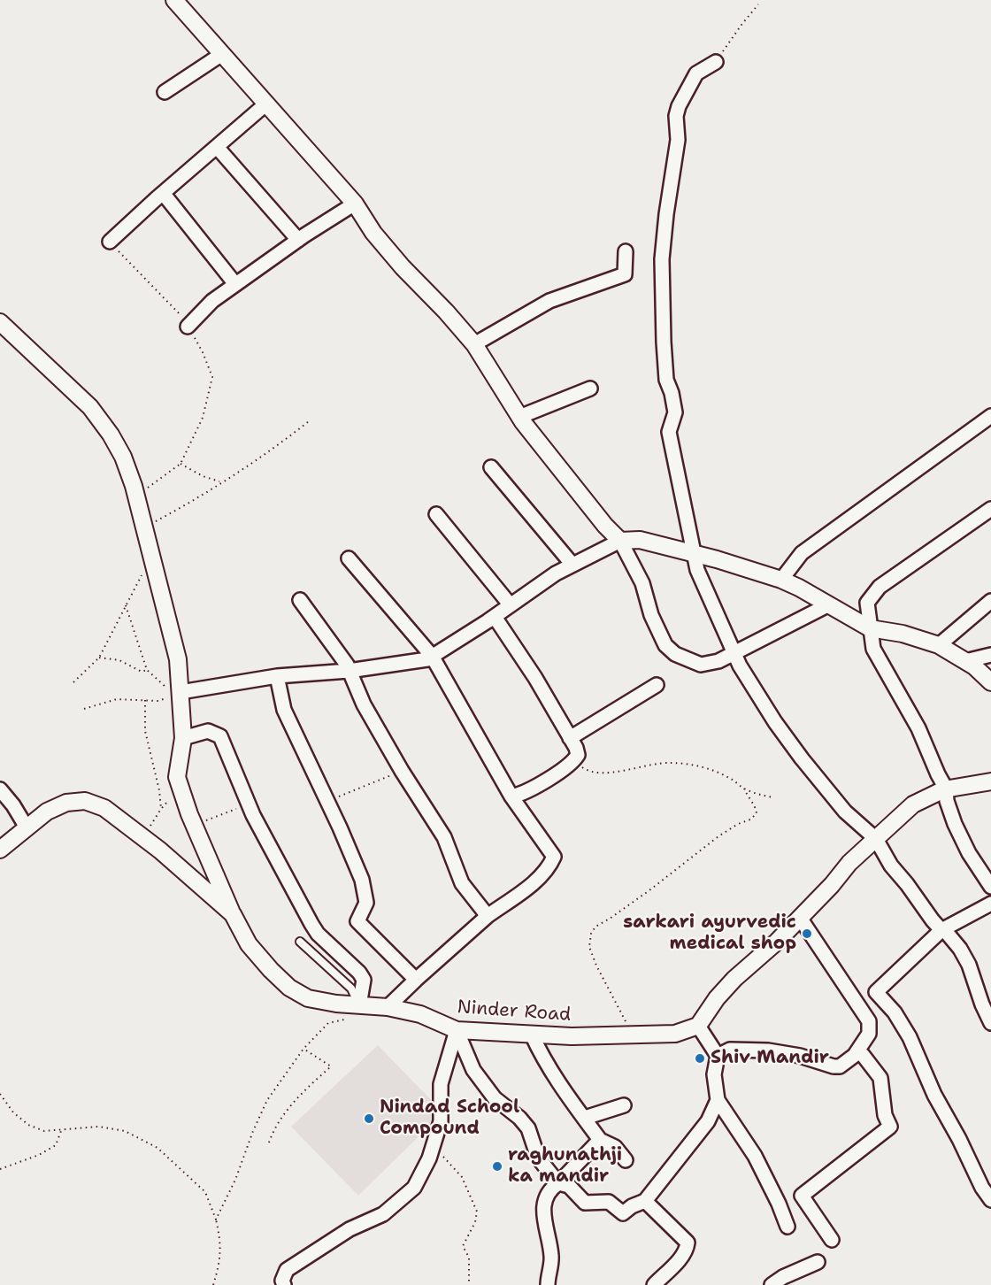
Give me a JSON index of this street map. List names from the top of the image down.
{
  "streets": {
    "street": ["Ninder Road"]
  },
  "places": [
    "sarkari ayurvedic medical shop",
    "Shiv Mandir",
    "Nindad School Compound",
    "raghunathji ka mandir"
  ]
}
